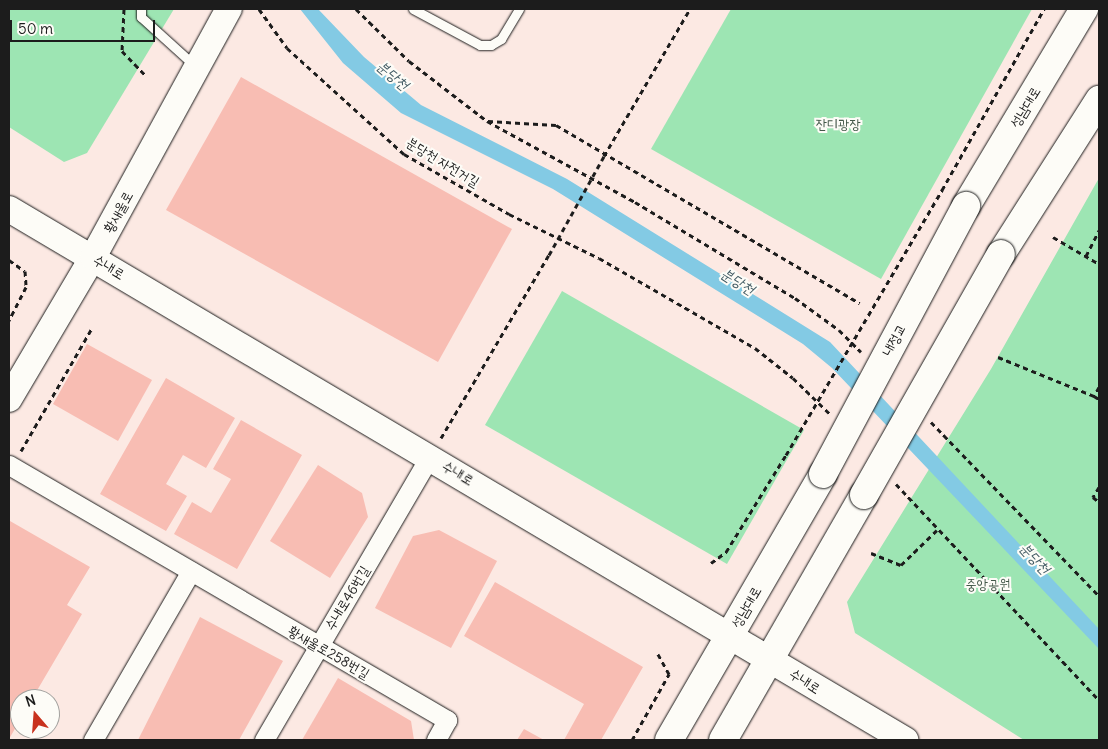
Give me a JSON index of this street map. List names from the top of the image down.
{
  "streets": {
    "main road": [
      "성남대로",
      "황새울로",
      "수내로",
      "내정교"
    ],
    "street": ["수내로46번길", "황새울로258번길"],
    "path": ["분당천 자전거길"]
  },
  "crossings": [
    ["성남대로", "수내로"],
    ["성남대로", "내정교"],
    ["황새울로", "수내로"],
    ["수내로", "수내로46번길"],
    ["수내로46번길", "황새울로258번길"]
  ],
  "water": ["분당천"],
  "parks": ["잔디광장", "중앙공원"],
  "scale_bar": "50 m",
  "north": "top"
}
